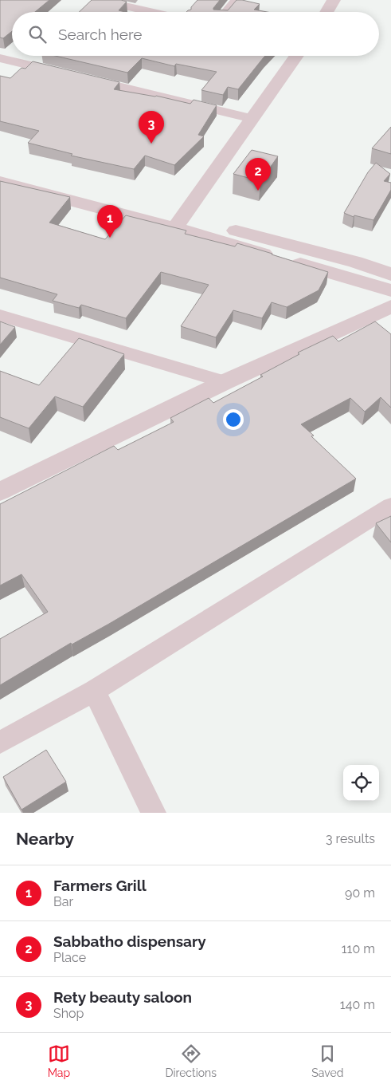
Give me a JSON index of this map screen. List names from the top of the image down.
{
  "page": {
    "search": "Search here",
    "pins": ["3", "2", "1"],
    "heading": ["Nearby", "3 results"],
    "list": [
      {
        "mark": "1",
        "name": "Farmers Grill",
        "note": "Bar",
        "value": "90 m"
      },
      {
        "mark": "2",
        "name": "Sabbatho dispensary",
        "note": "Place",
        "value": "110 m"
      },
      {
        "mark": "3",
        "name": "Rety beauty saloon",
        "note": "Shop",
        "value": "140 m"
      }
    ],
    "nav": ["Map", "Directions", "Saved"]
  }
}
